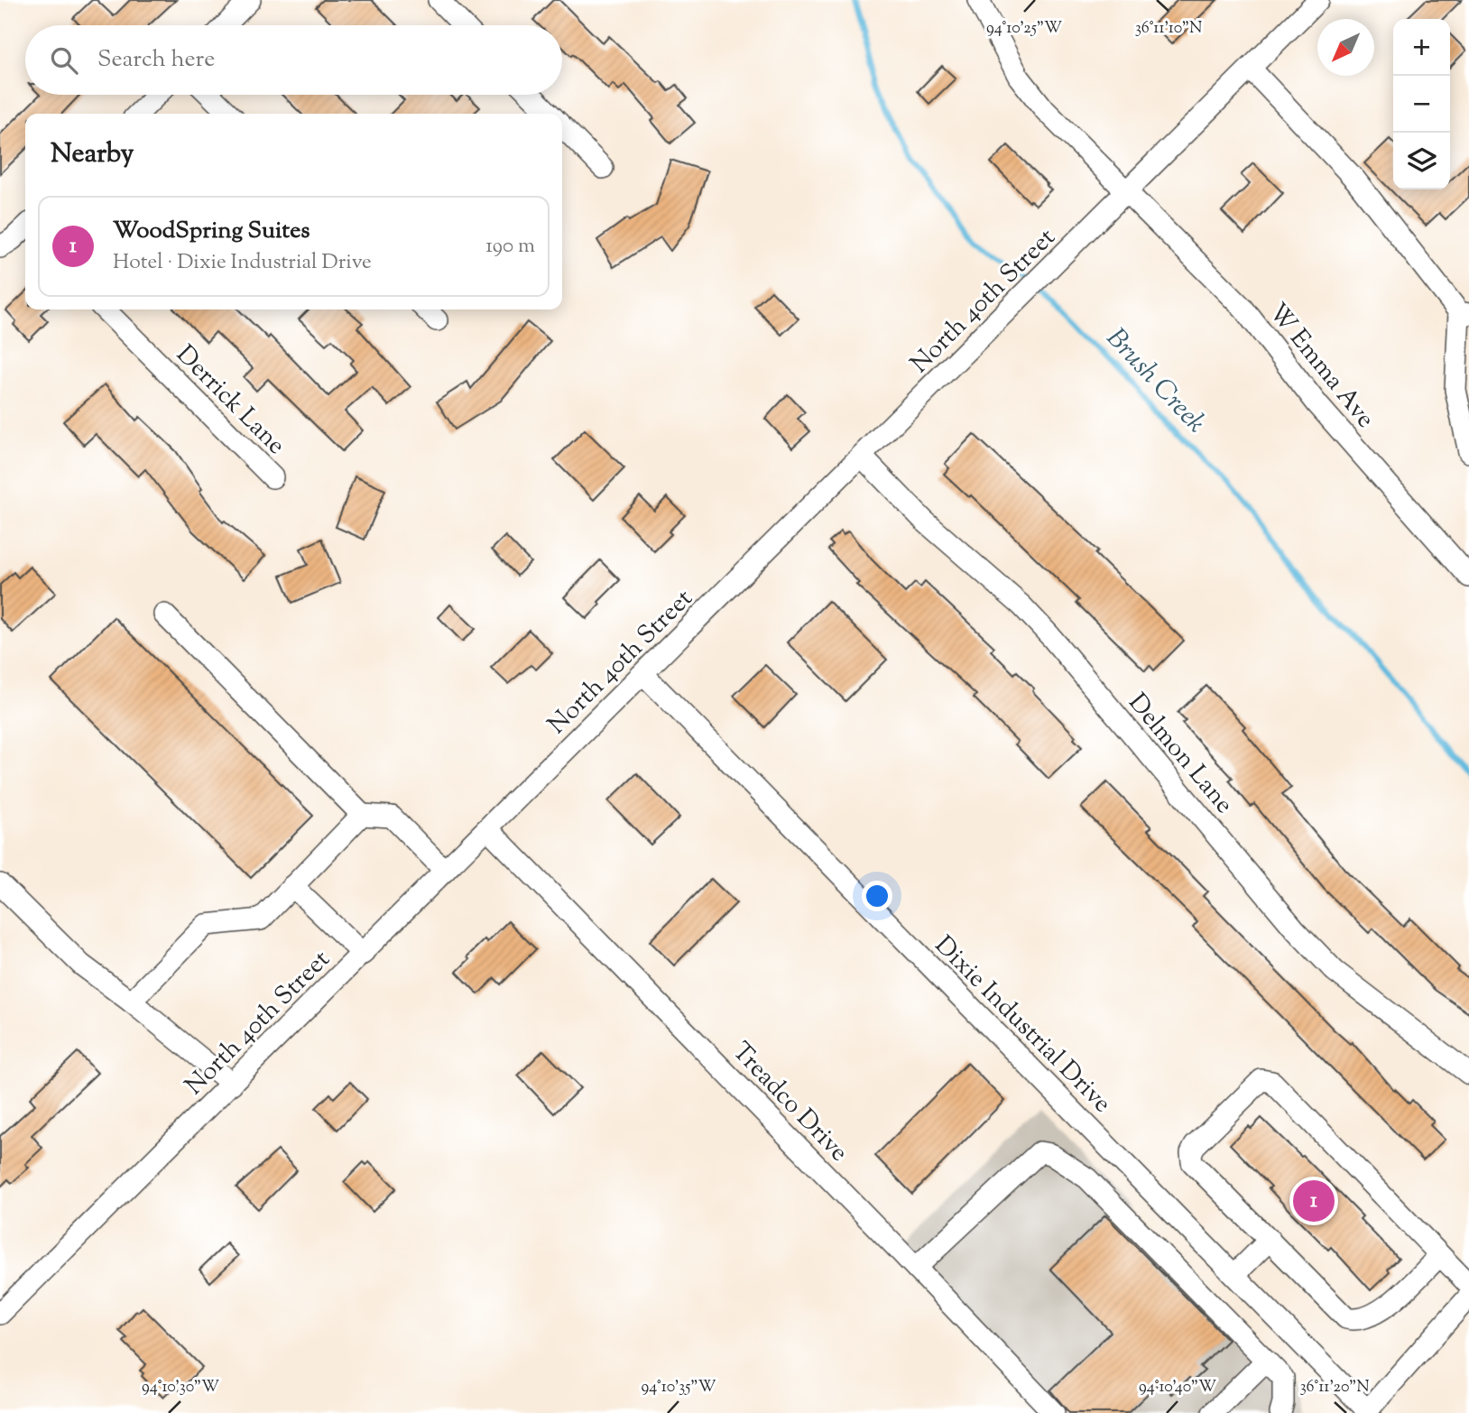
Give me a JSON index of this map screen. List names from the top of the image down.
{
  "streets": {
    "street": [
      "North 40th Street",
      "W Emma Ave",
      "Derrick Lane",
      "Delmon Lane",
      "Dixie Industrial Drive",
      "Treadco Drive"
    ]
  },
  "crossings": [
    ["North 40th Street", "W Emma Ave"],
    ["North 40th Street", "Delmon Lane"],
    ["North 40th Street", "Dixie Industrial Drive"],
    ["North 40th Street", "Treadco Drive"]
  ],
  "water": ["Brush Creek"],
  "north": "bottom left",
  "page": {
    "map_buttons": ["+", "−"],
    "search": "Search here",
    "heading": "Nearby",
    "list": [
      {
        "mark": "1",
        "name": "WoodSpring Suites",
        "note": "Hotel · Dixie Industrial Drive",
        "value": "190 m"
      }
    ],
    "pins": "1"
  },
  "coordinates": [
    "36°11'10\"N",
    "94°10'25\"W",
    "94°10'30\"W",
    "94°10'35\"W",
    "94°10'40\"W",
    "36°11'20\"N"
  ]
}
